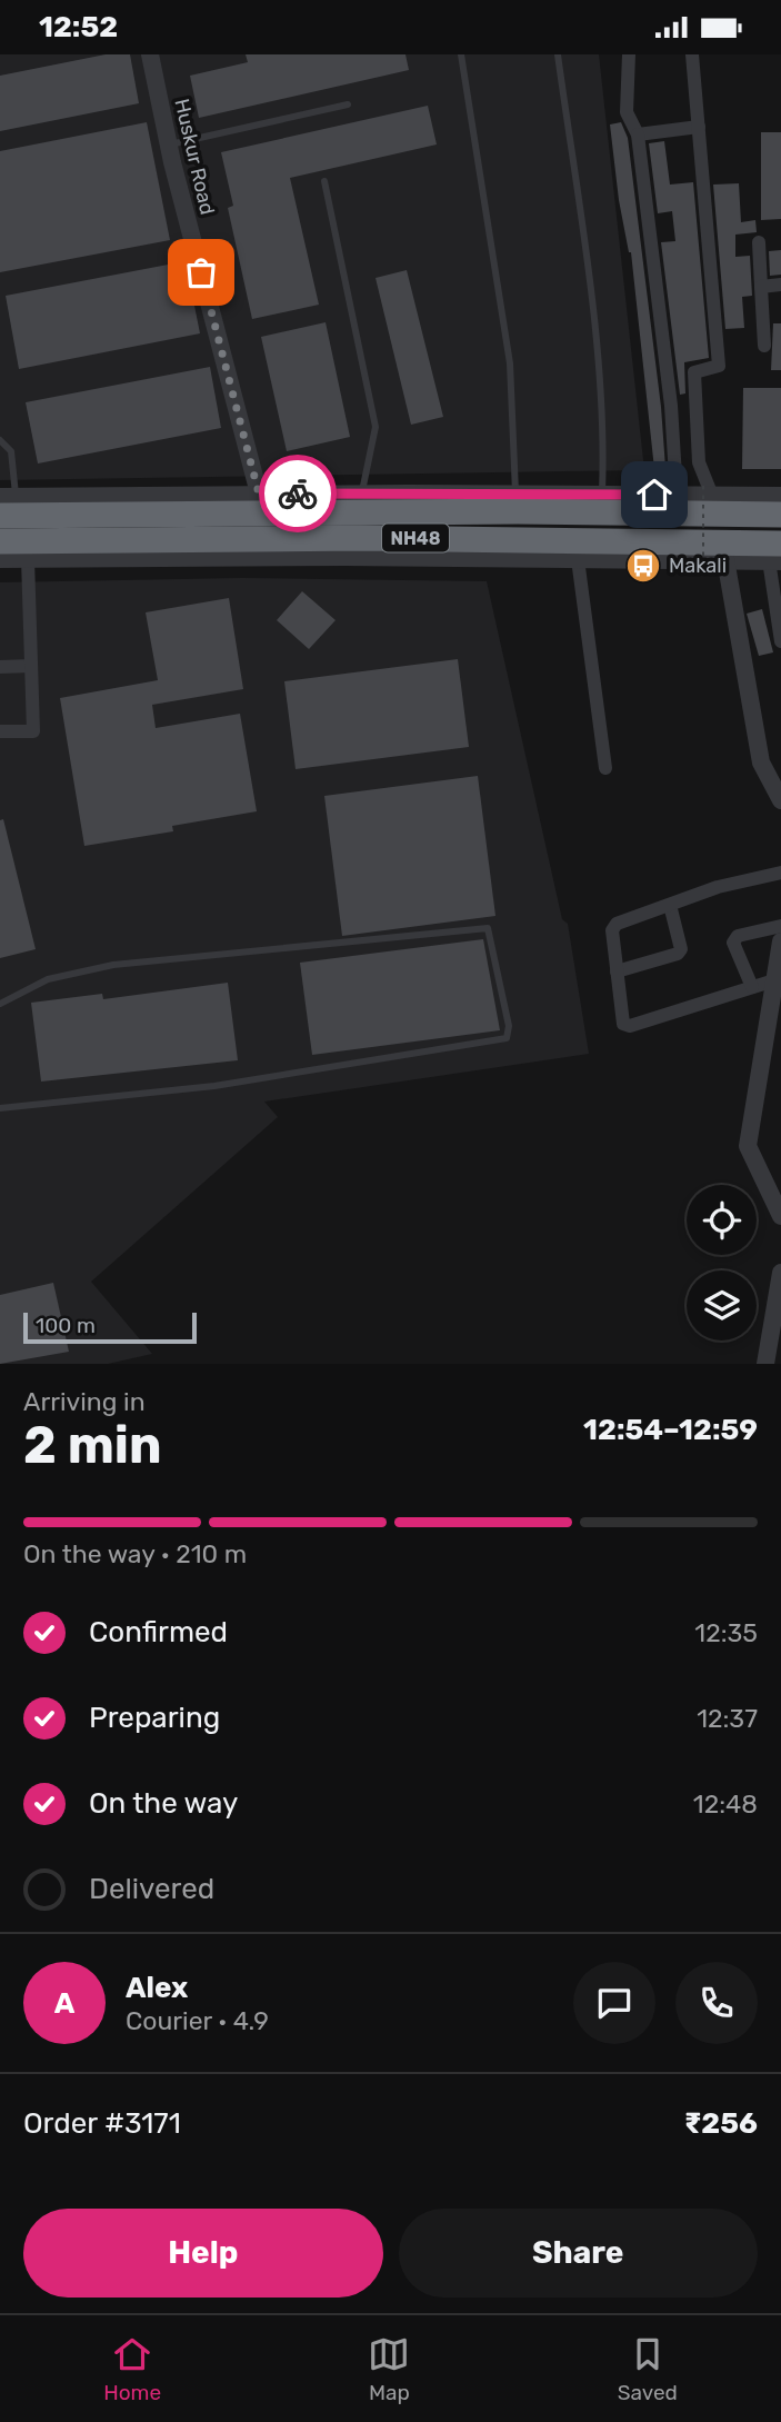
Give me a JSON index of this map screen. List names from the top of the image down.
{
  "streets": {
    "highway": ["NH48"],
    "street": ["Huskur Road"]
  },
  "places": {
    "bus stop": ["Makali"]
  },
  "scale_bar": "100 m",
  "page": {
    "status": "12:52",
    "scale": "100 m",
    "heading": ["2 min", "Arriving in", "12:54–12:59"],
    "panel": [
      "Alex",
      "Courier · 4.9",
      "Order #3171",
      "₹256"
    ],
    "bar": "On the way · 210 m",
    "list": [
      ["Confirmed", "12:35"],
      ["Preparing", "12:37"],
      ["On the way", "12:48"],
      "Delivered"
    ],
    "round": "A",
    "buttons": ["Help", "Share"],
    "tabs": ["Home", "Map", "Saved"]
  }
}
